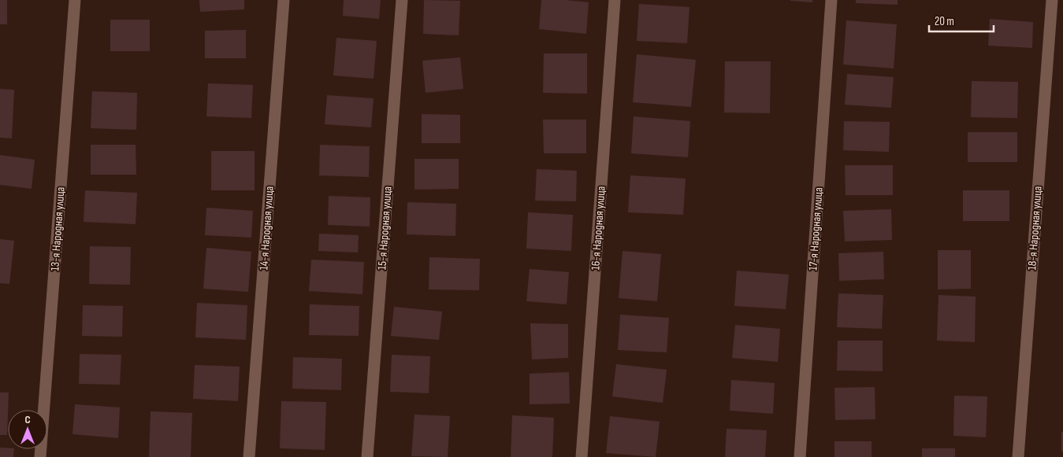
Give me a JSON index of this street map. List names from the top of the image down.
{
  "streets": {
    "street": [
      "14-я Народная улица",
      "15-я Народная улица",
      "16-я Народная улица",
      "18-я Народная улица",
      "13-я Народная улица",
      "17-я Народная улица"
    ]
  },
  "scale_bar": "20 m",
  "north": "top"
}
